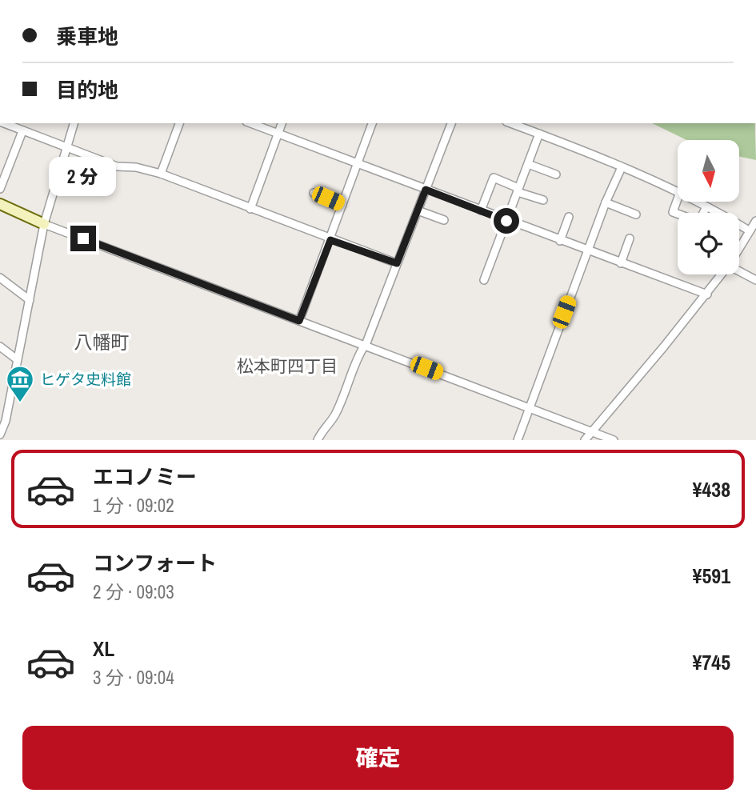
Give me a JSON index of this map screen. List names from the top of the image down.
{
  "districts": ["八幡町", "松本町四丁目"],
  "places": {
    "museum": ["ヒゲタ史料館"]
  },
  "north": "bottom",
  "page": {
    "banner": ["乗車地", "目的地"],
    "bubble": "2 分",
    "list": [
      {
        "name": "エコノミー",
        "note": "1 分 · 09:02",
        "value": "¥438"
      },
      {
        "name": "コンフォート",
        "note": "2 分 · 09:03",
        "value": "¥591"
      },
      {
        "name": "XL",
        "note": "3 分 · 09:04",
        "value": "¥745"
      }
    ],
    "buttons": "確定"
  }
}
